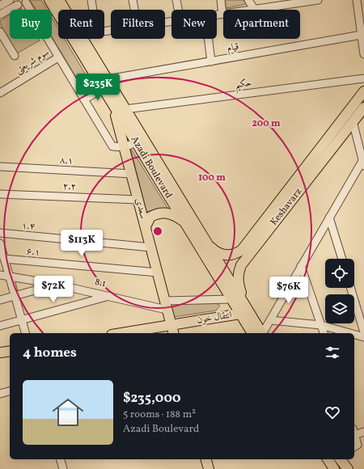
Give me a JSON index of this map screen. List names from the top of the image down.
{
  "streets": {
    "main road": [
      "Azadi Boulevard",
      "Keshavarz",
      "سعدی",
      "انتقال خون"
    ],
    "street": [
      "قیام",
      "سوم شریعتی",
      "حکیم",
      "۸.۱",
      "۲.۲",
      "۱.۴",
      "۶.۱",
      "8.1"
    ]
  },
  "crossings": [
    ["قیام", "Azadi Boulevard"],
    ["حکیم", "Azadi Boulevard"],
    ["۸.۱", "سعدی"],
    ["Azadi Boulevard", "Keshavarz"],
    ["Azadi Boulevard", "سعدی"],
    ["Azadi Boulevard", "8.1"],
    ["Azadi Boulevard", "انتقال خون"],
    ["۲.۲", "سعدی"],
    ["سعدی", "۱.۴"],
    ["سعدی", "۶.۱"],
    ["سعدی", "8.1"],
    ["سعدی", "انتقال خون"]
  ],
  "page": {
    "chip": [
      "Buy",
      "Rent",
      "Filters",
      "New",
      "Apartment"
    ],
    "price": [
      "$235K",
      "$113K",
      "$72K",
      "$76K"
    ],
    "heading": "4 homes",
    "list": [
      {
        "name": "$235,000",
        "note": "5 rooms · 188 m² · Azadi Boulevard"
      }
    ]
  },
  "rings": ["200 m", "100 m"]
}
